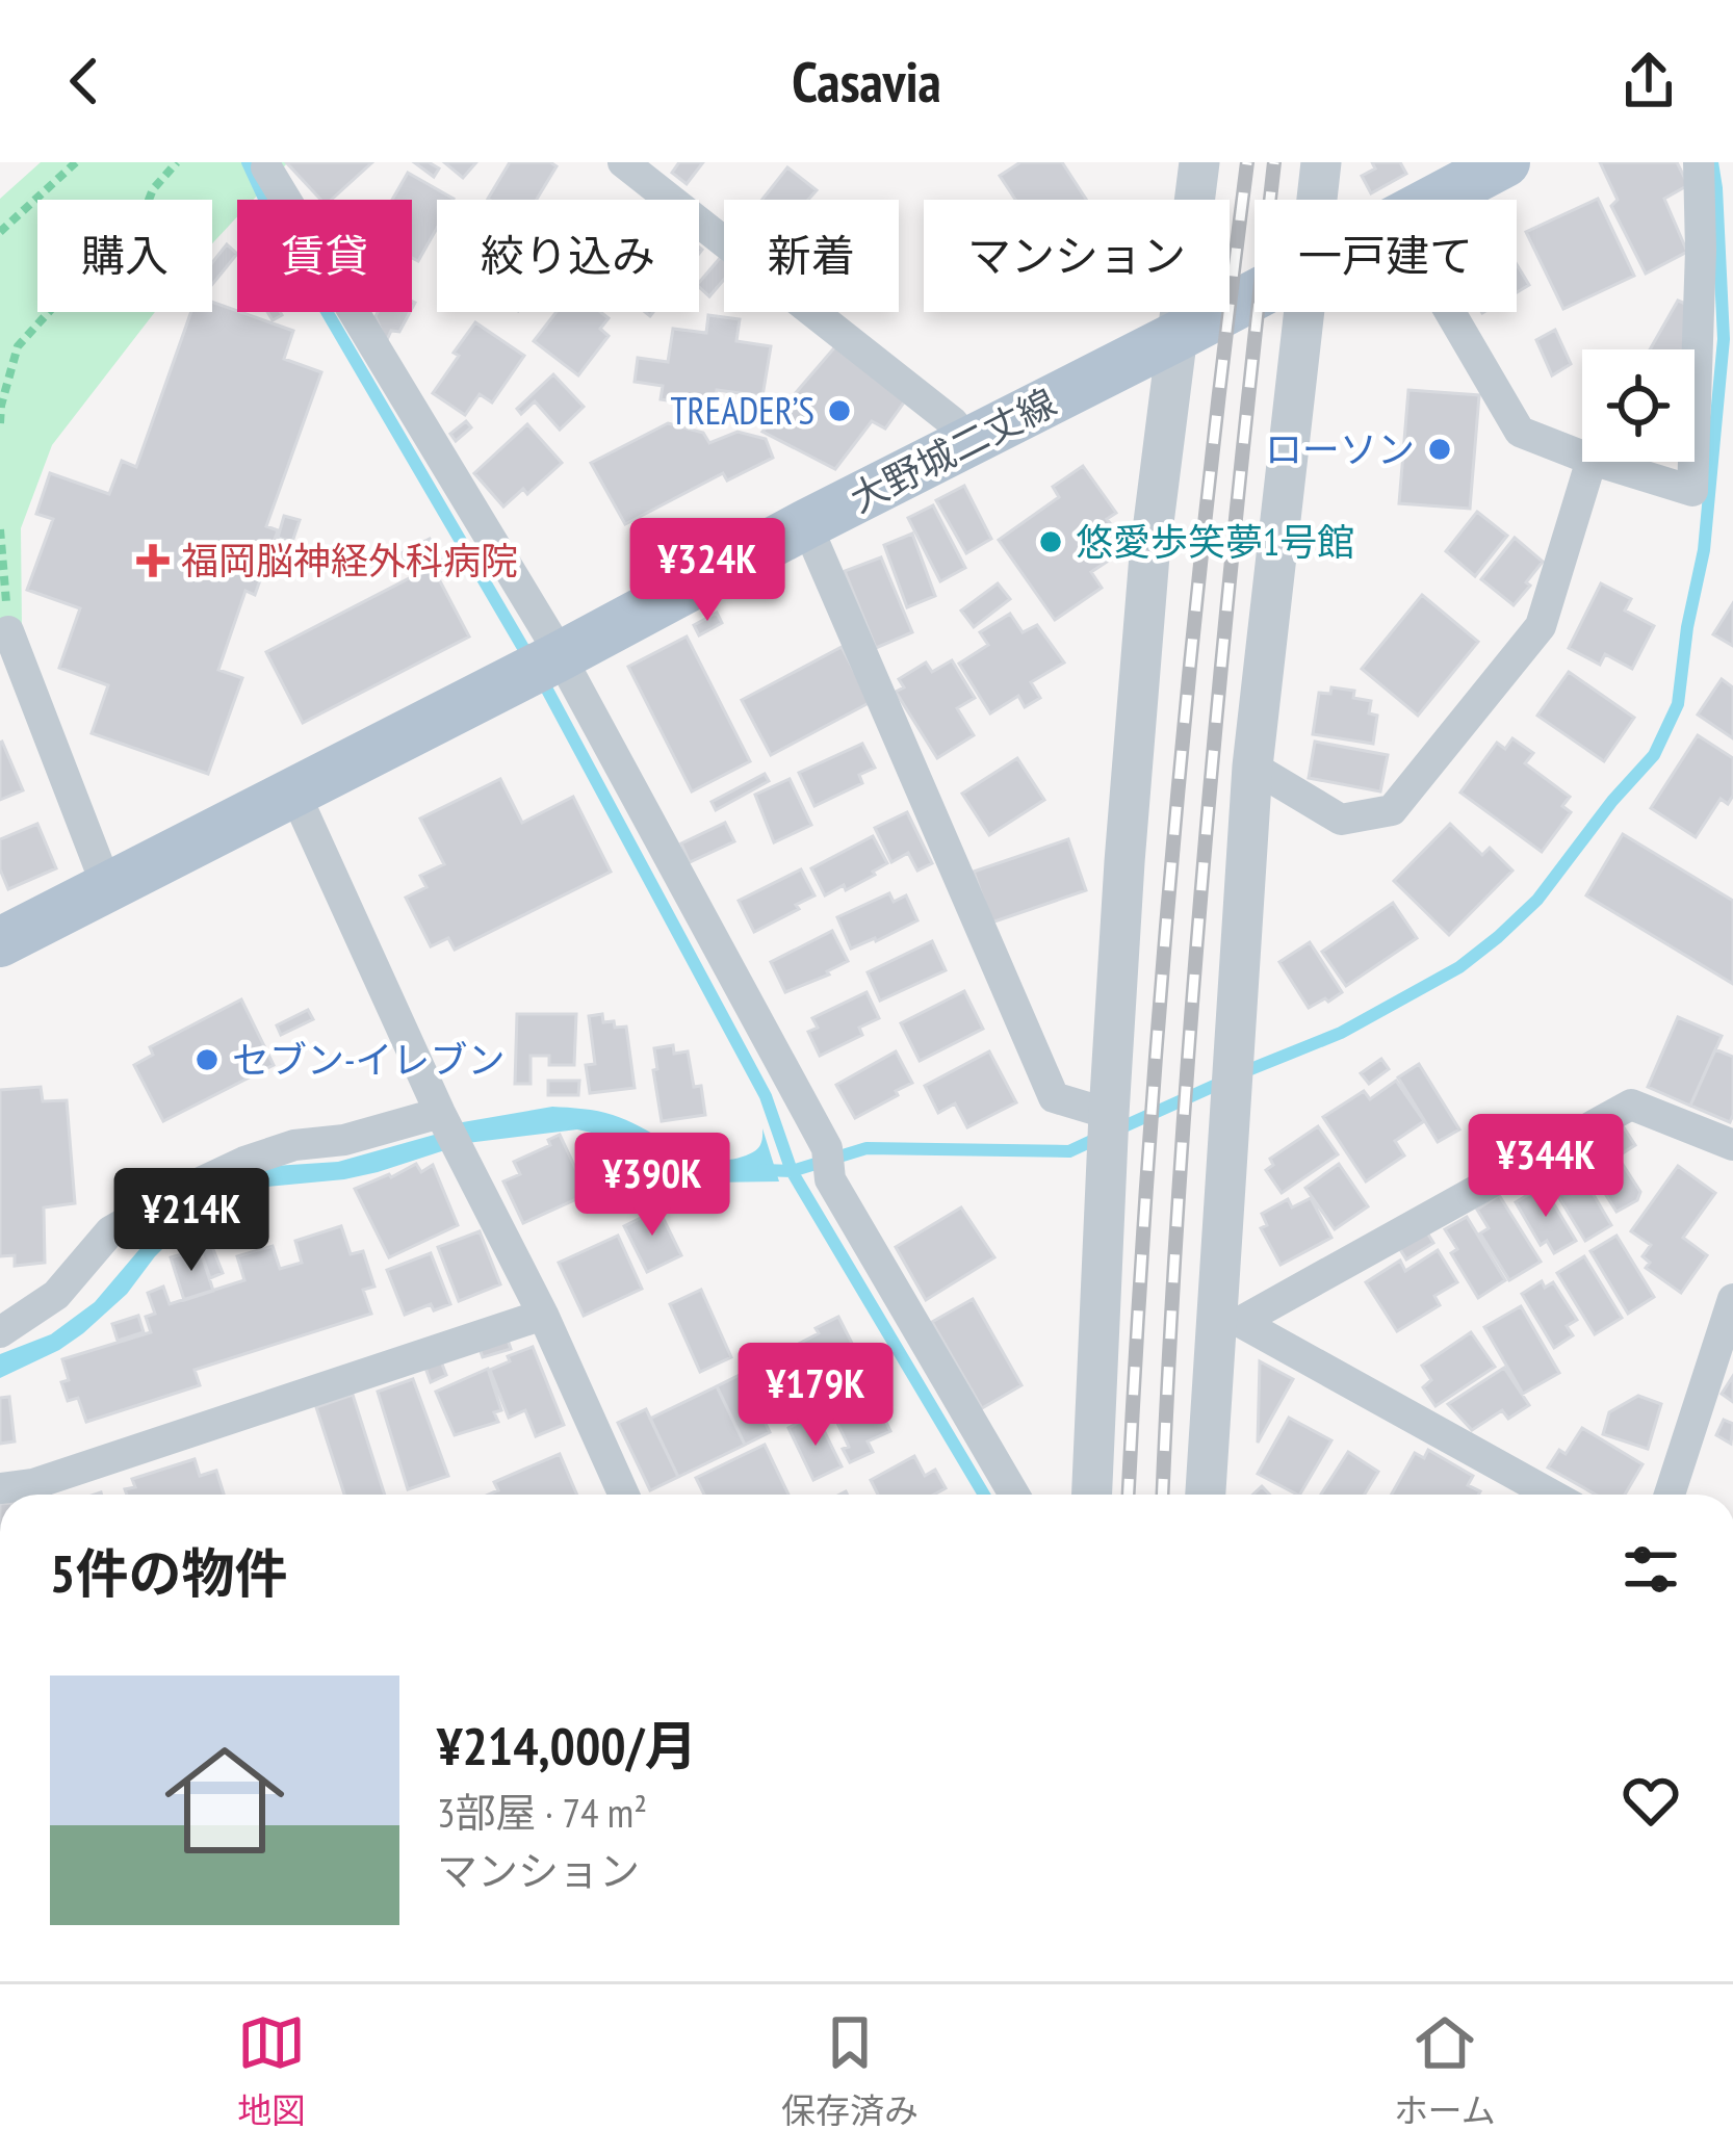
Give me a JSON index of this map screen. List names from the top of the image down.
{
  "streets": {
    "main road": ["大野城二丈線"]
  },
  "places": {
    "other": [
      "TREADER’S",
      "ローソン",
      "悠愛歩笑夢1号館",
      "セブン-イレブン"
    ],
    "health": ["福岡脳神経外科病院"]
  },
  "page": {
    "header": "Casavia",
    "chip": [
      "購入",
      "賃貸",
      "絞り込み",
      "新着",
      "マンション",
      "一戸建て"
    ],
    "price": [
      "¥324K",
      "¥344K",
      "¥390K",
      "¥214K",
      "¥179K"
    ],
    "heading": "5件の物件",
    "list": [
      {
        "name": "¥214,000/月",
        "note": "3部屋 · 74 m² · マンション"
      }
    ],
    "tabs": ["地図", "保存済み", "ホーム"]
  }
}
